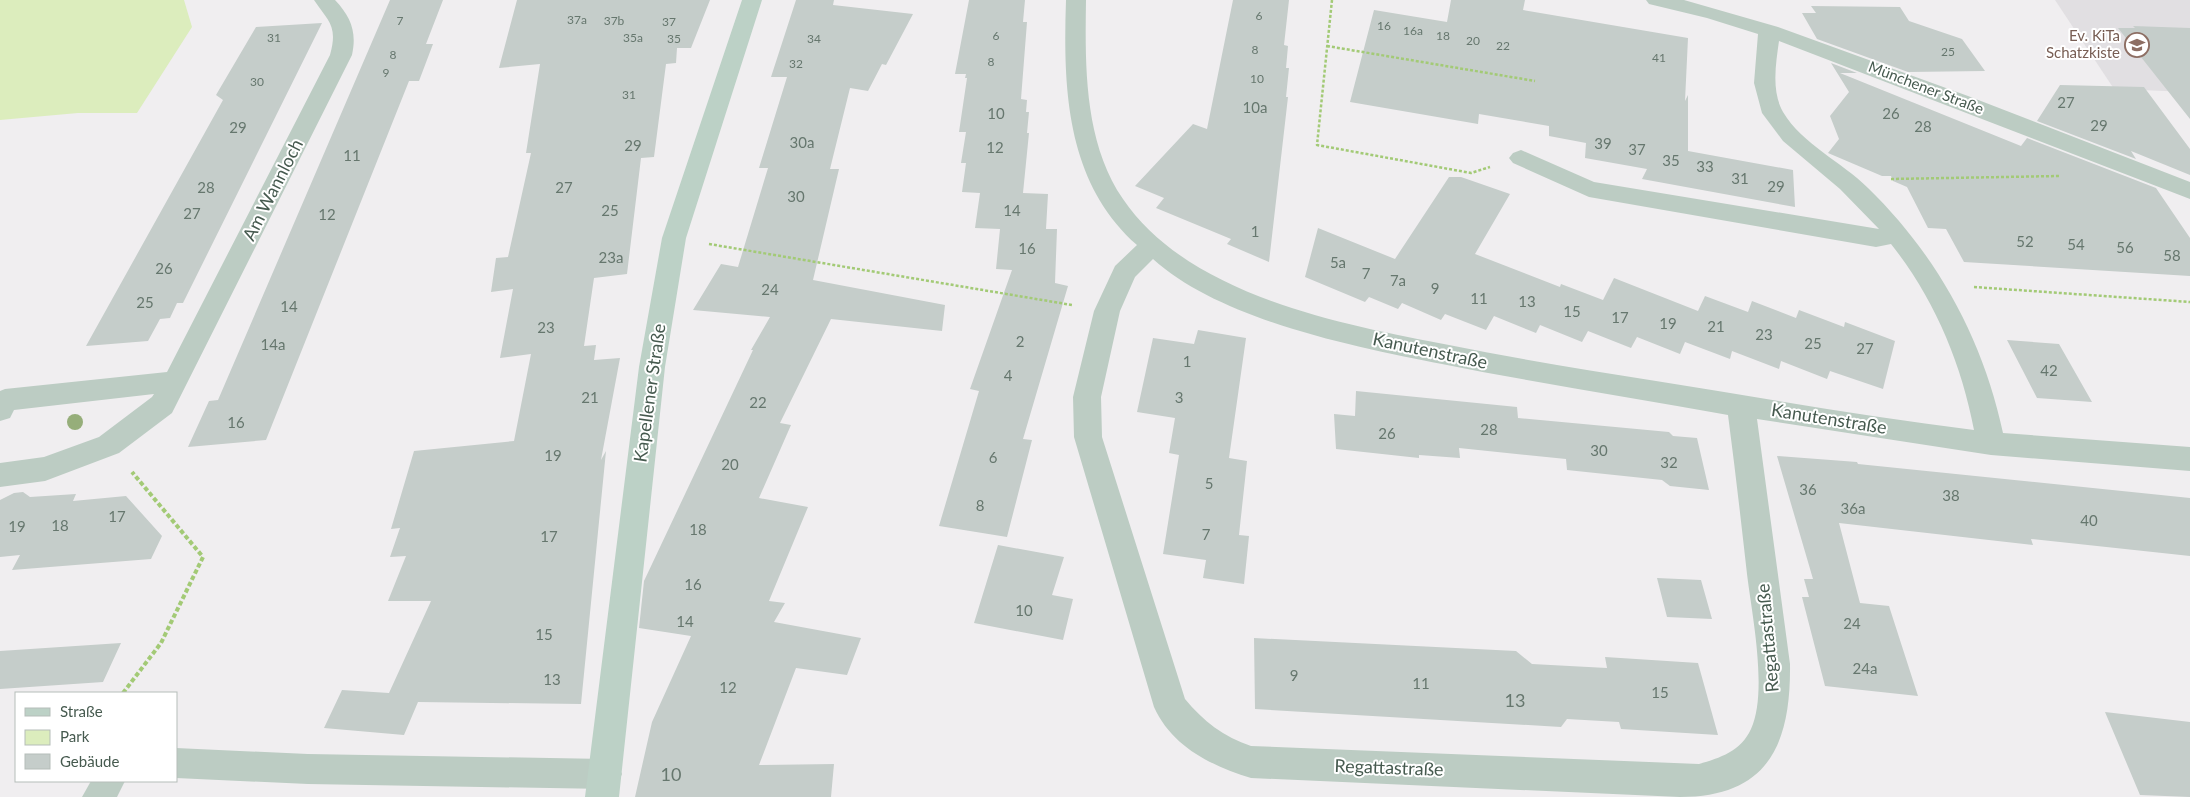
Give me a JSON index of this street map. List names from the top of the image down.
{
  "streets": {
    "main road": ["Kapellener Straße"],
    "street": [
      "Münchener Straße",
      "Am Wannloch",
      "Kanutenstraße",
      "Regattastraße"
    ]
  },
  "crossings": [
    ["Kanutenstraße", "Regattastraße"]
  ],
  "places": {
    "school or university": ["Ev. KiTa Schatzkiste"]
  },
  "house_numbers": [
    "6",
    "37a",
    "7",
    "37b",
    "37",
    "16",
    "16a",
    "6",
    "18",
    "31",
    "35a",
    "35",
    "34",
    "20",
    "22",
    "8",
    "25",
    "8",
    "41",
    "8",
    "32",
    "9",
    "10",
    "30",
    "31",
    "27",
    "10a",
    "10",
    "26",
    "29",
    "28",
    "29",
    "30a",
    "39",
    "29",
    "12",
    "37",
    "11",
    "35",
    "33",
    "31",
    "29",
    "28",
    "27",
    "30",
    "25",
    "14",
    "27",
    "12",
    "1",
    "52",
    "54",
    "56",
    "16",
    "58",
    "23a",
    "5a",
    "26",
    "7",
    "7a",
    "9",
    "24",
    "11",
    "13",
    "25",
    "14",
    "15",
    "17",
    "19",
    "21",
    "23",
    "23",
    "2",
    "25",
    "14a",
    "27",
    "1",
    "42",
    "4",
    "21",
    "3",
    "22",
    "16",
    "28",
    "26",
    "30",
    "19",
    "6",
    "32",
    "20",
    "5",
    "36",
    "38",
    "8",
    "36a",
    "17",
    "40",
    "18",
    "19",
    "18",
    "7",
    "17",
    "16",
    "10",
    "14",
    "24",
    "15",
    "24a",
    "9",
    "13",
    "11",
    "12",
    "15",
    "13",
    "10"
  ],
  "legend": ["Straße", "Park", "Gebäude"]
}
